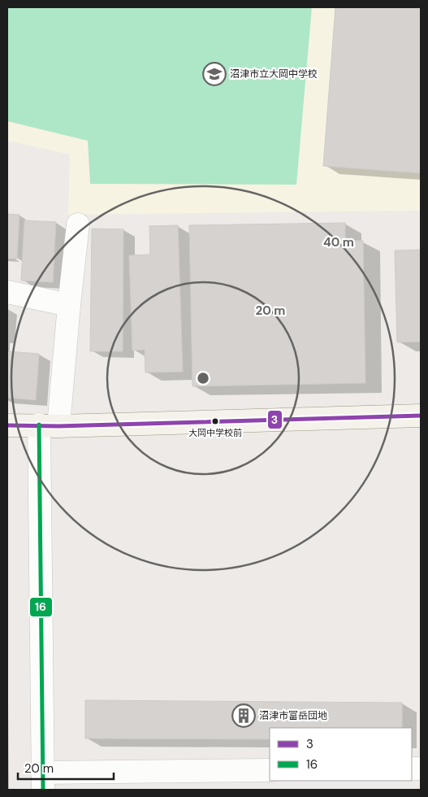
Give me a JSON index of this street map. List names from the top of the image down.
{
  "places": {
    "school or university": ["沼津市立大岡中学校"],
    "other": ["大岡中学校前"],
    "building": ["沼津市富岳団地"]
  },
  "lines": ["transit line 3", "transit line 16"],
  "legend": ["3", "16"],
  "scale_bar": "20 m",
  "rings": ["40 m", "20 m"]
}
